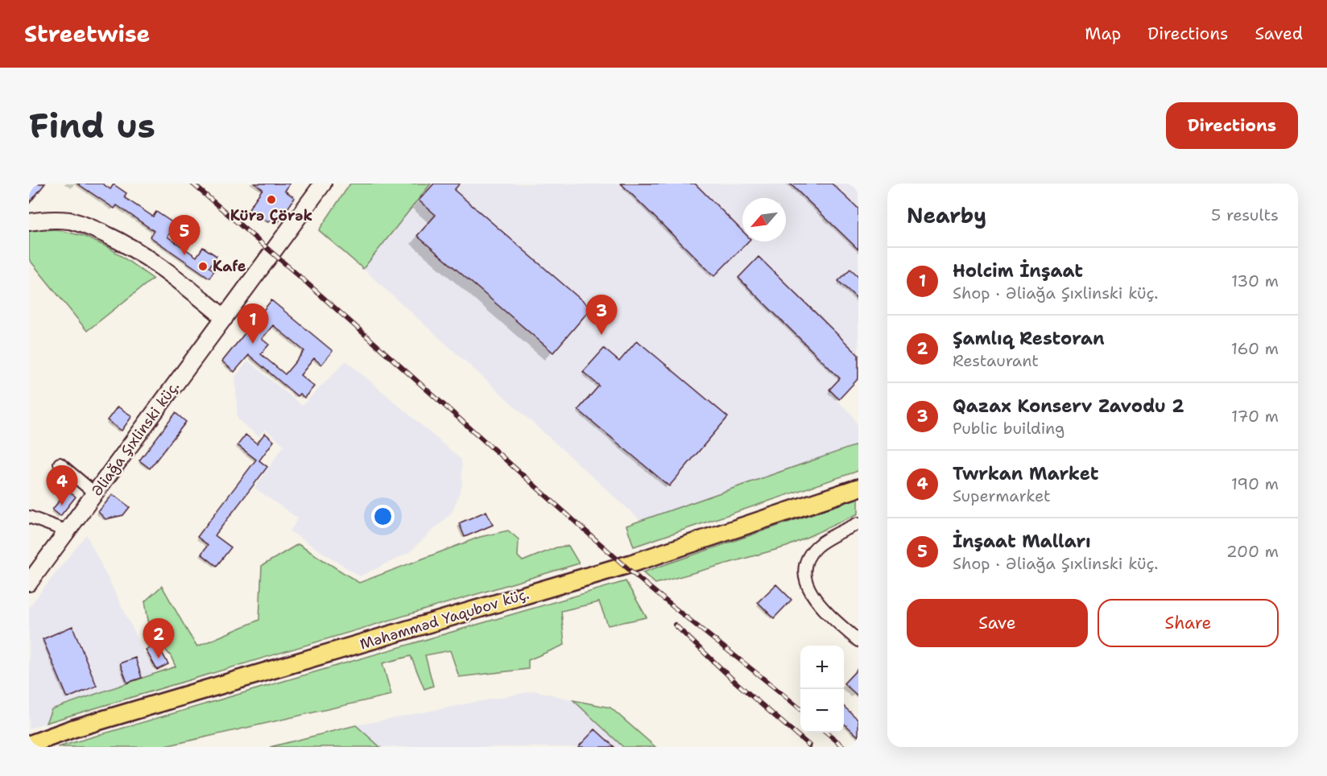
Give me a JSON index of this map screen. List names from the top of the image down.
{
  "streets": {
    "main road": ["Əliağa Şıxlinski küç.", "Məhəmməd Yaqubov küç."]
  },
  "places": ["Kürə Çörək", "Kafe"],
  "north": "bottom left",
  "page": {
    "header": "Streetwise",
    "nav": ["Map", "Directions", "Saved"],
    "buttons": [
      "Directions",
      ["Save", "Share"]
    ],
    "title": "Find us",
    "heading": ["Nearby", "5 results"],
    "pins": [
      "5",
      "3",
      "1",
      "4",
      "2"
    ],
    "list": [
      {
        "mark": "1",
        "name": "Holcim İnşaat",
        "note": "Shop · Əliağa Şıxlinski küç.",
        "value": "130 m"
      },
      {
        "mark": "2",
        "name": "Şamlıq Restoran",
        "note": "Restaurant",
        "value": "160 m"
      },
      {
        "mark": "3",
        "name": "Qazax Konserv Zavodu 2",
        "note": "Public building",
        "value": "170 m"
      },
      {
        "mark": "4",
        "name": "Twrkan Market",
        "note": "Supermarket",
        "value": "190 m"
      },
      {
        "mark": "5",
        "name": "İnşaat Malları",
        "note": "Shop · Əliağa Şıxlinski küç.",
        "value": "200 m"
      }
    ],
    "map_buttons": ["+", "−"]
  }
}
